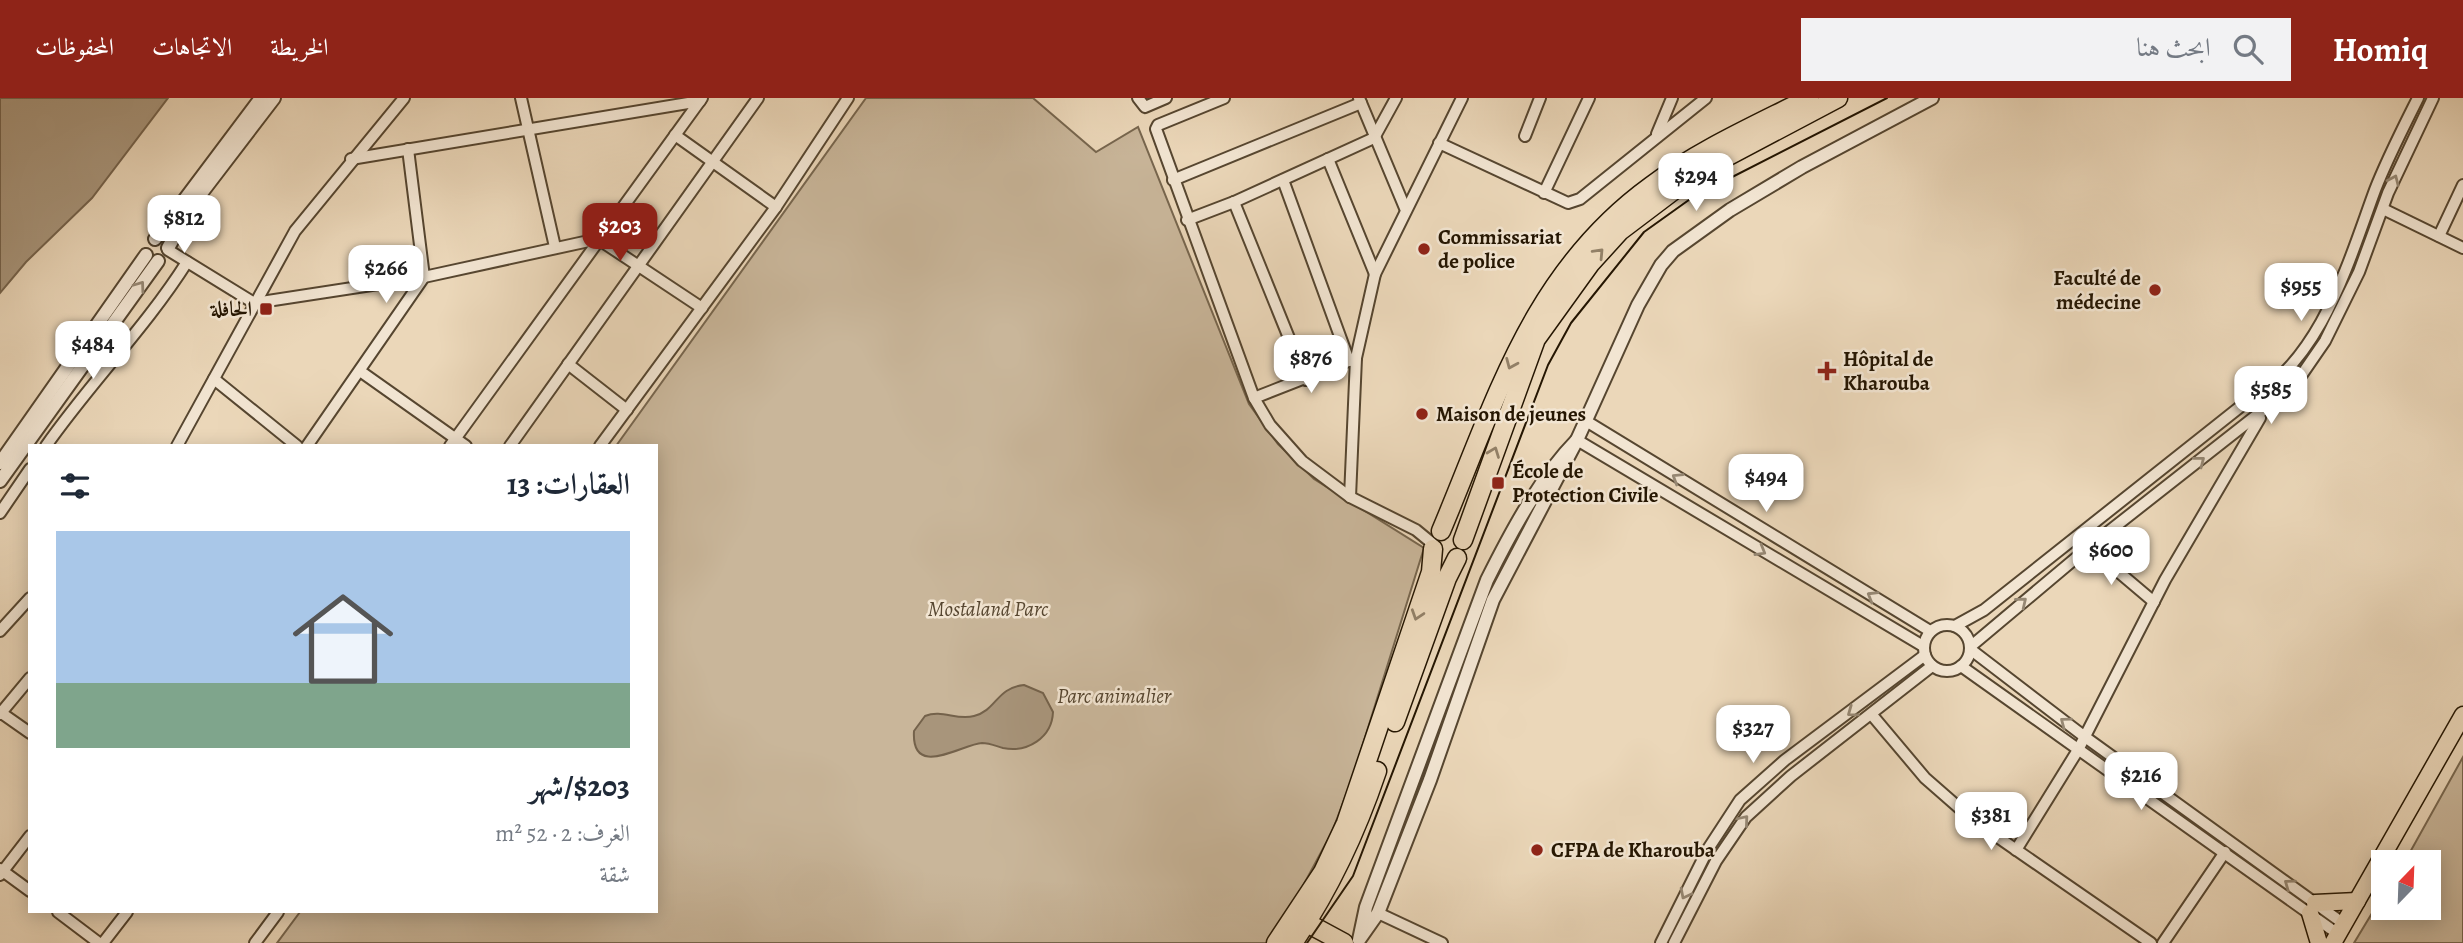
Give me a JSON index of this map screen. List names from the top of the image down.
{
  "parks": ["Mostaland Parc", "Parc animalier"],
  "places": {
    "other": [
      "Commissariat de police",
      "Faculté de médecine",
      "Maison de jeunes",
      "CFPA de Kharouba"
    ],
    "transit": ["الحافلة", "École de Protection Civile"],
    "health": ["Hôpital de Kharouba"]
  },
  "north": "top right",
  "page": {
    "header": "Homiq",
    "search": "ابحث هنا",
    "nav": ["الخريطة", "الاتجاهات", "المحفوظات"],
    "price": [
      "$294",
      "$812",
      "$203",
      "$266",
      "$955",
      "$484",
      "$876",
      "$585",
      "$494",
      "$600",
      "$327",
      "$216",
      "$381"
    ],
    "heading": "العقارات: 13",
    "list": [
      {
        "name": "$203/شهر",
        "note": "الغرف: 2 · 52 m² · شقة"
      }
    ]
  }
}
